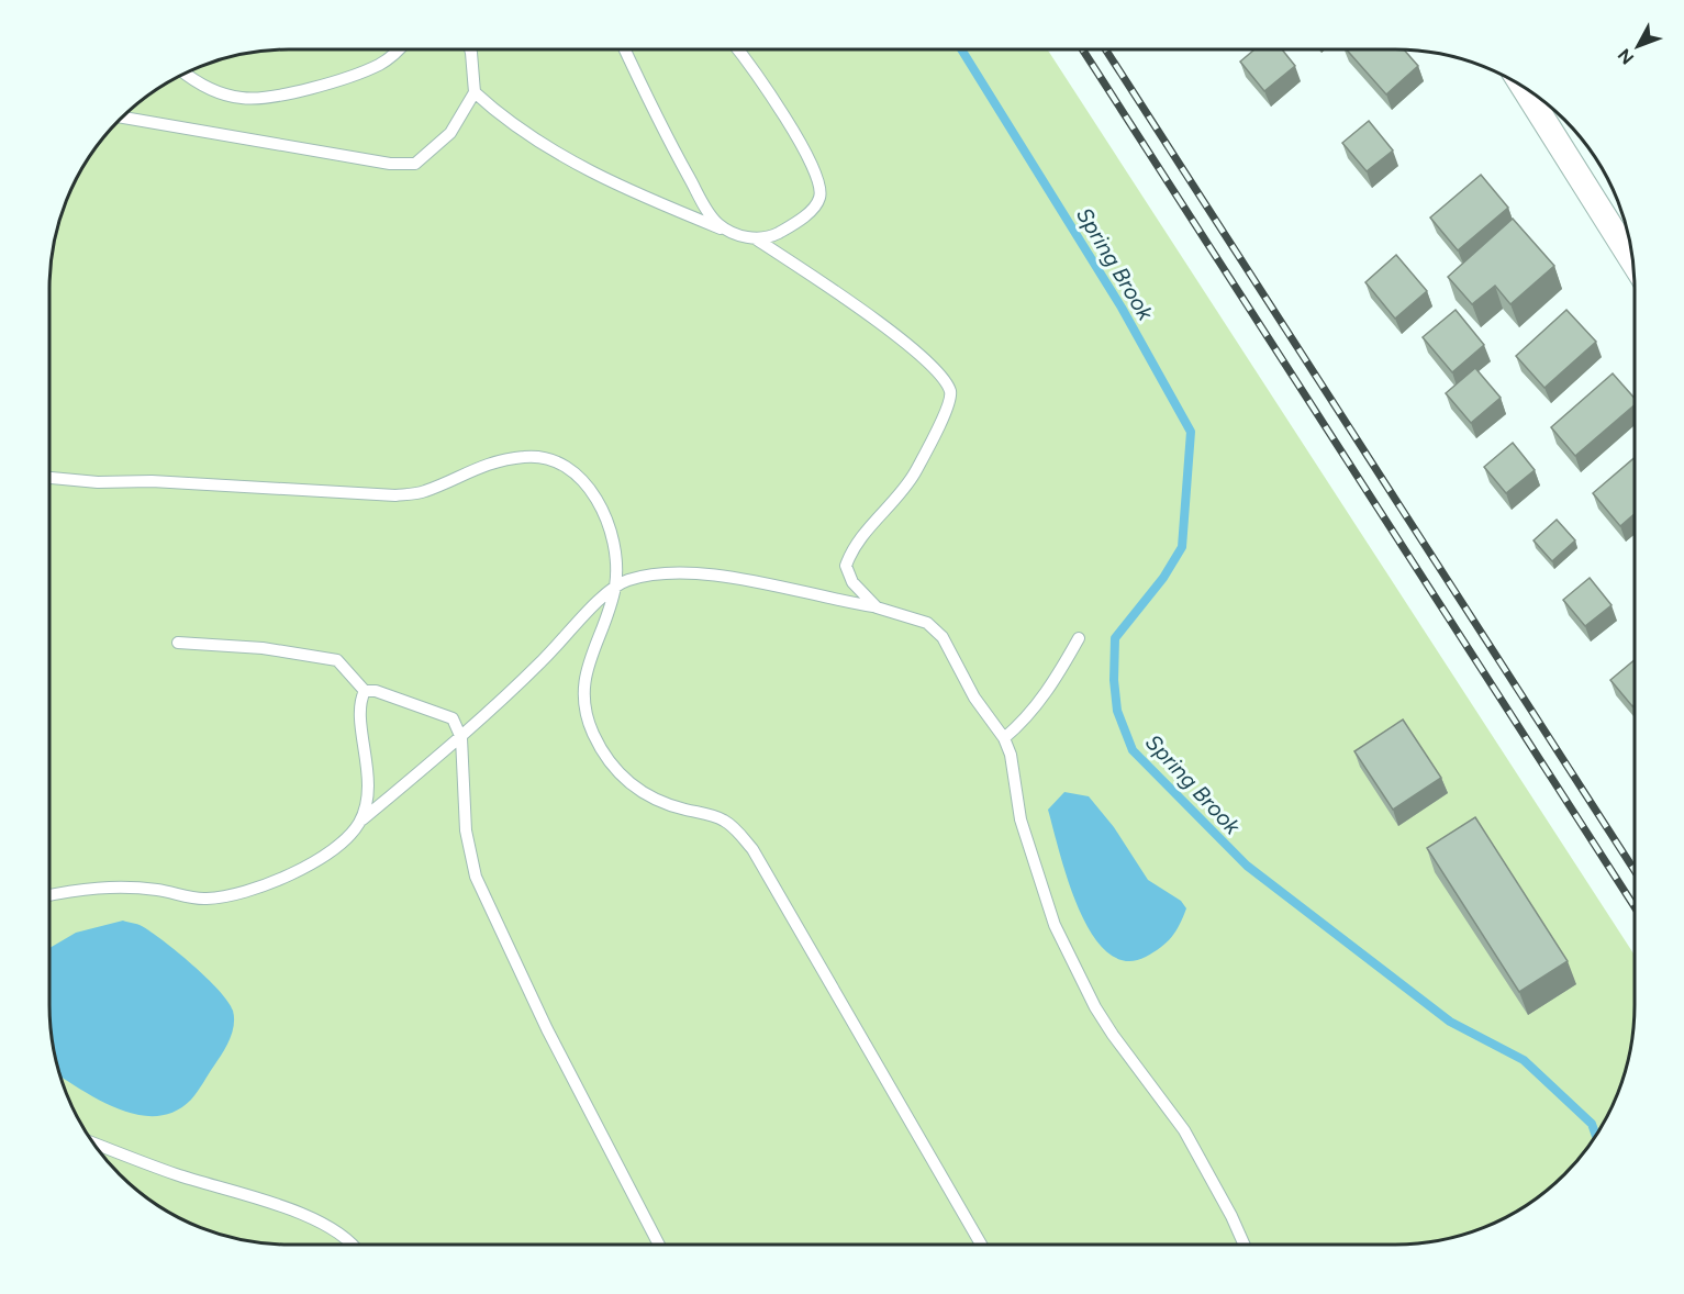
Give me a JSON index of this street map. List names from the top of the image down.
{
  "water": ["Spring Brook"],
  "north": "bottom left"
}
